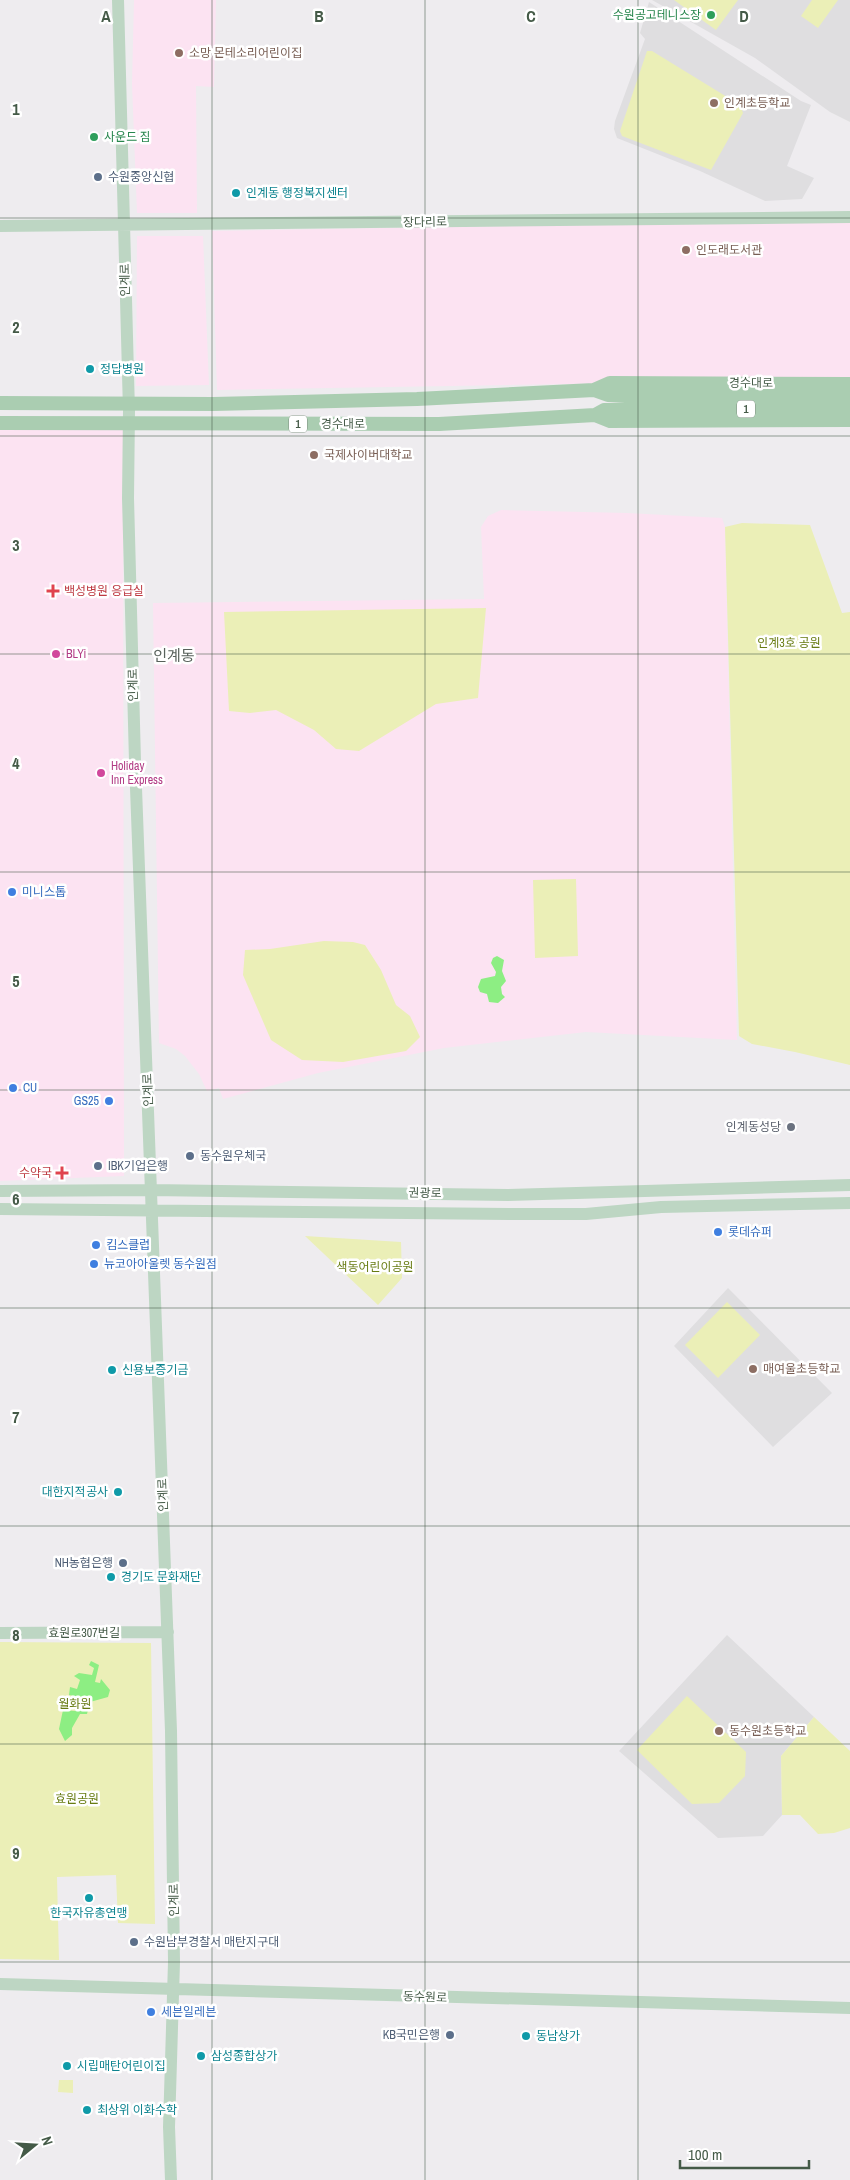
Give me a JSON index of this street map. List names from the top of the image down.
{
  "streets": {
    "main road": ["경수대로", "1"],
    "street": [
      "장다리로",
      "인계로",
      "권광로",
      "효원로307번길",
      "동수원로"
    ]
  },
  "crossings": [
    ["장다리로", "인계로"],
    ["인계로", "경수대로"],
    ["인계로", "권광로"],
    ["인계로", "효원로307번길"],
    ["인계로", "동수원로"],
    ["경수대로", "1"]
  ],
  "districts": ["인계동"],
  "parks": [
    "인계3호 공원",
    "색동어린이공원",
    "월화원",
    "효원공원"
  ],
  "places": {
    "other": [
      "수원공고테니스장",
      "소망 몬테소리어린이집",
      "인계초등학교",
      "사운드 짐",
      "수원중앙신협",
      "인계동 행정복지센터",
      "인도래도서관",
      "정답병원",
      "국제사이버대학교",
      "BLYi",
      "Holiday Inn Express",
      "미니스톱",
      "CU",
      "GS25",
      "인계동성당",
      "동수원우체국",
      "IBK기업은행",
      "롯데슈퍼",
      "킴스클럽",
      "뉴코아아울렛 동수원점",
      "매여울초등학교",
      "신용보증기금",
      "대한지적공사",
      "NH농협은행",
      "경기도 문화재단",
      "동수원초등학교",
      "한국자유총연맹",
      "수원남부경찰서 매탄지구대",
      "세븐일레븐",
      "KB국민은행",
      "동남상가",
      "삼성종합상가",
      "시립매탄어린이집",
      "최상위 이화수학"
    ],
    "health": ["백성병원 응급실", "수약국"]
  },
  "scale_bar": "100 m",
  "north": "right",
  "grid": {
    "columns": [
      "A",
      "B",
      "C",
      "D"
    ],
    "rows": [
      "1",
      "2",
      "3",
      "4",
      "5",
      "6",
      "7",
      "8",
      "9"
    ]
  }
}
